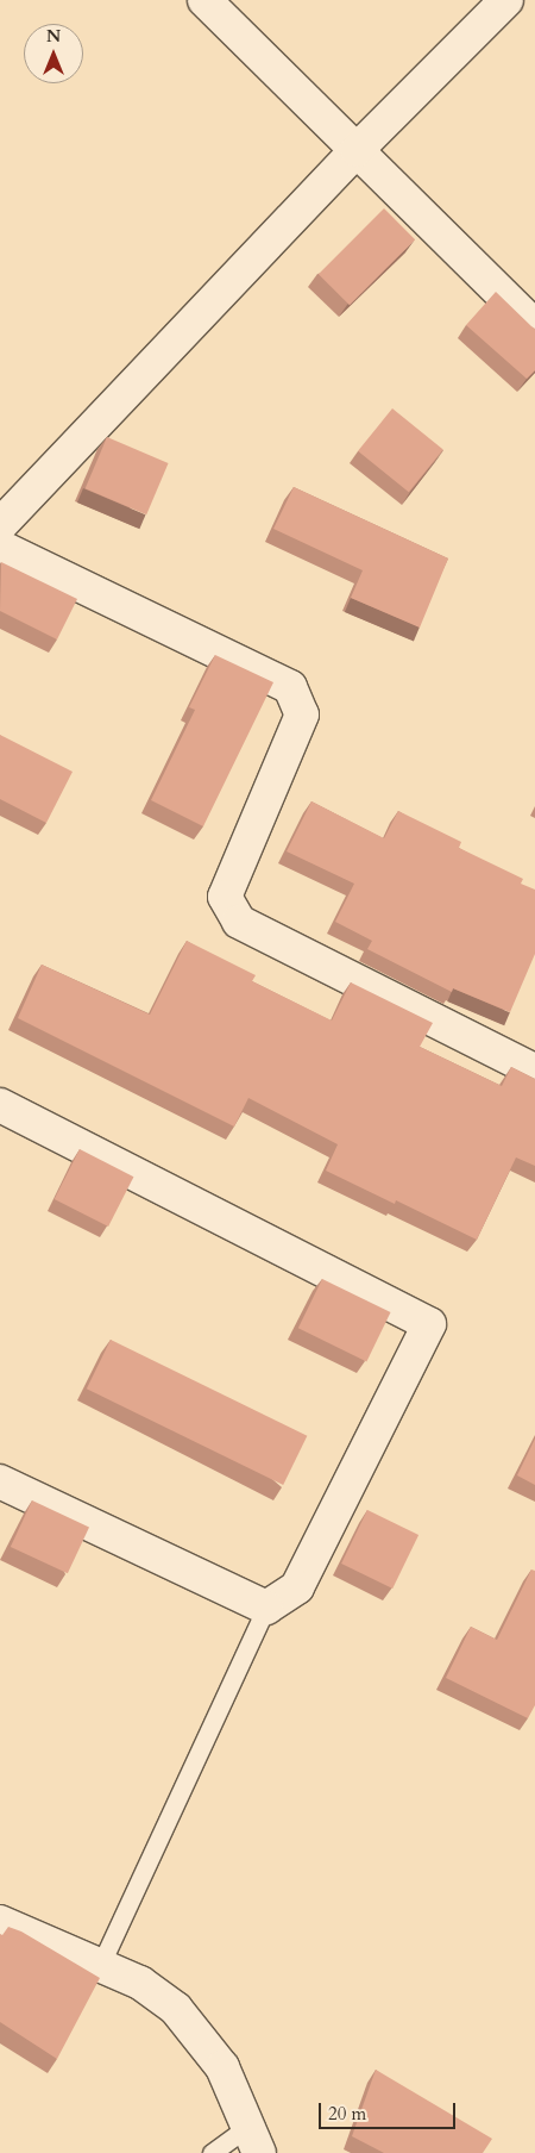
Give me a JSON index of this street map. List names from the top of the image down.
{
  "scale_bar": "20 m",
  "north": "top"
}
